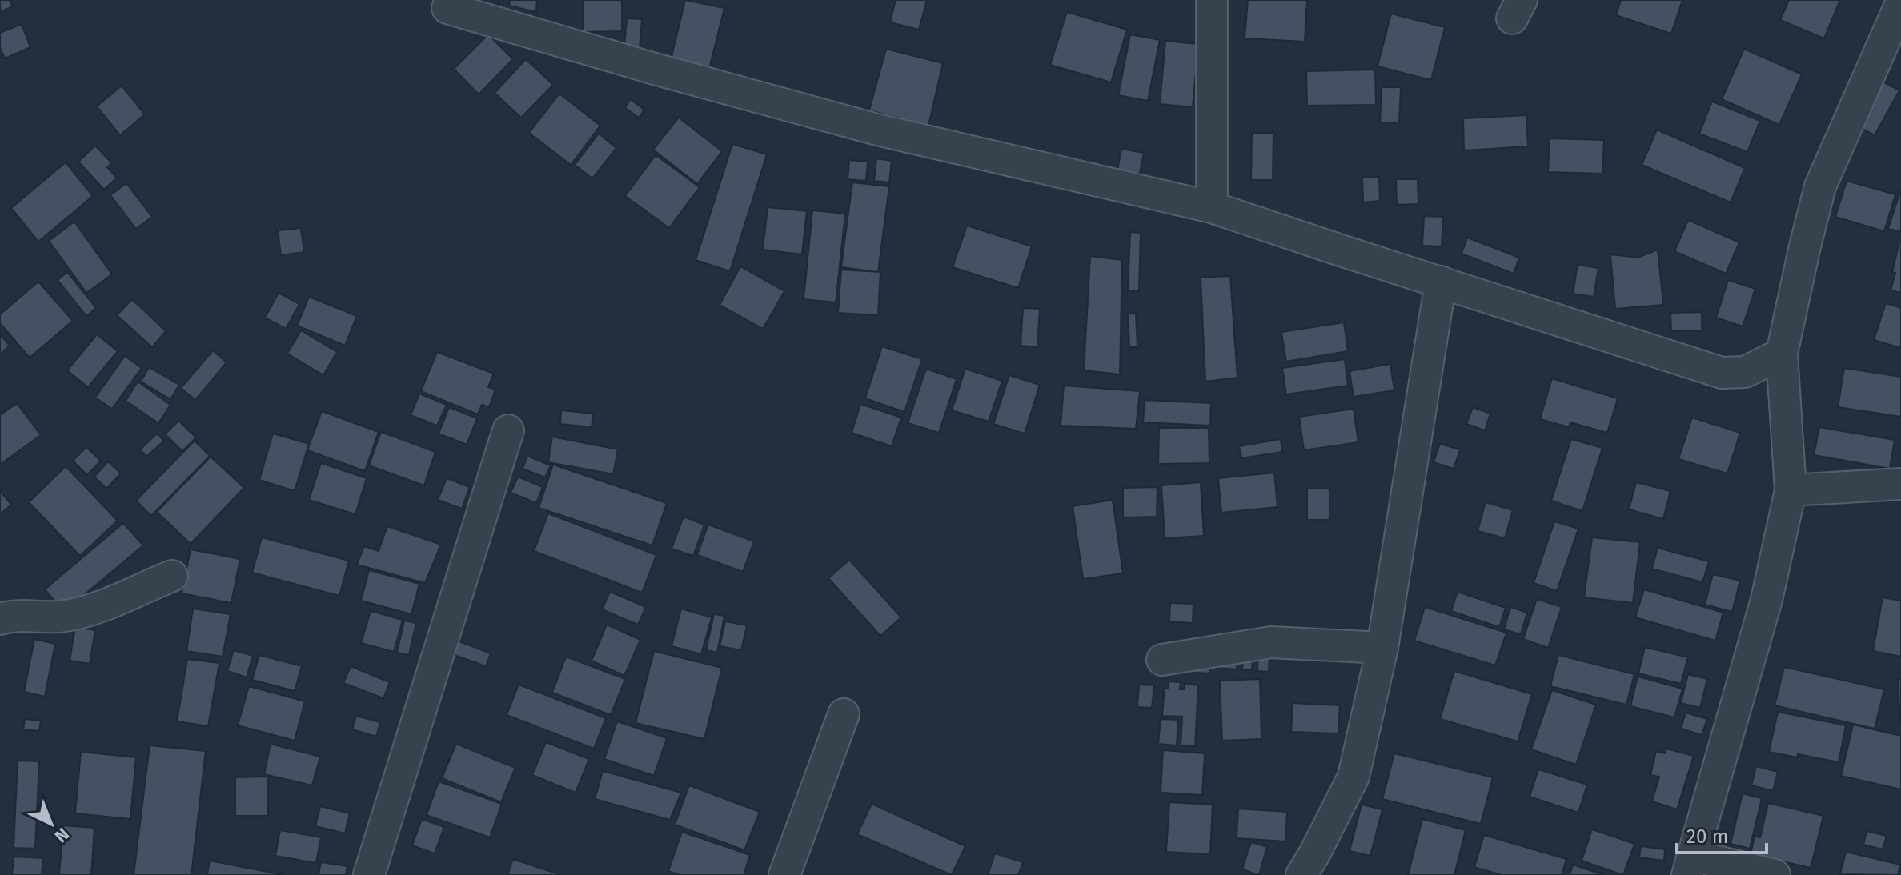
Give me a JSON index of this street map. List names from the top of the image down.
{
  "scale_bar": "20 m",
  "north": "bottom right"
}
